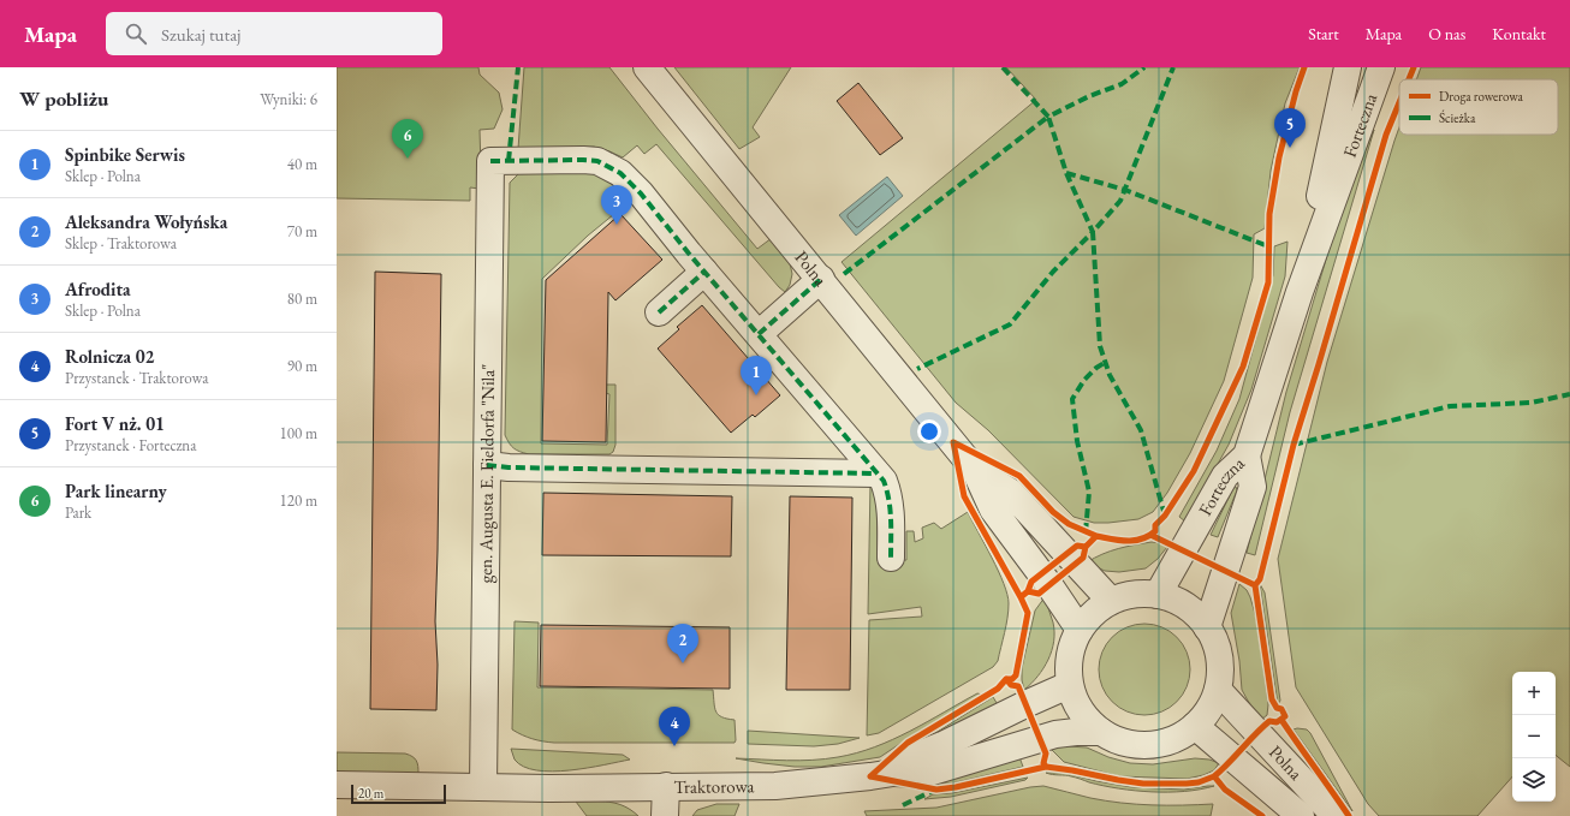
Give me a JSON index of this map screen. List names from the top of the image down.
{
  "streets": {
    "street": [
      "Forteczna",
      "Polna",
      "gen. Augusta E. Fieldorfa \"Nila\"",
      "Traktorowa"
    ]
  },
  "crossings": [
    ["Forteczna", "Polna"],
    ["Forteczna", "Traktorowa"],
    ["Polna", "Traktorowa"],
    ["gen. Augusta E. Fieldorfa \"Nila\"", "Traktorowa"]
  ],
  "legend": ["Droga rowerowa", "Ścieżka"],
  "scale_bar": "20 m",
  "page": {
    "header": "Mapa",
    "search": "Szukaj tutaj",
    "nav": [
      "Start",
      "Mapa",
      "O nas",
      "Kontakt"
    ],
    "heading": ["W pobliżu", "Wyniki: 6"],
    "pins": [
      "5",
      "6",
      "3",
      "1",
      "2",
      "4"
    ],
    "list": [
      {
        "mark": "1",
        "name": "Spinbike Serwis",
        "note": "Sklep · Polna",
        "value": "40 m"
      },
      {
        "mark": "2",
        "name": "Aleksandra Wołyńska",
        "note": "Sklep · Traktorowa",
        "value": "70 m"
      },
      {
        "mark": "3",
        "name": "Afrodita",
        "note": "Sklep · Polna",
        "value": "80 m"
      },
      {
        "mark": "4",
        "name": "Rolnicza 02",
        "note": "Przystanek · Traktorowa",
        "value": "90 m"
      },
      {
        "mark": "5",
        "name": "Fort V nż. 01",
        "note": "Przystanek · Forteczna",
        "value": "100 m"
      },
      {
        "mark": "6",
        "name": "Park linearny",
        "note": "Park",
        "value": "120 m"
      }
    ],
    "map_buttons": ["+", "−"],
    "scale": "20 m"
  }
}
